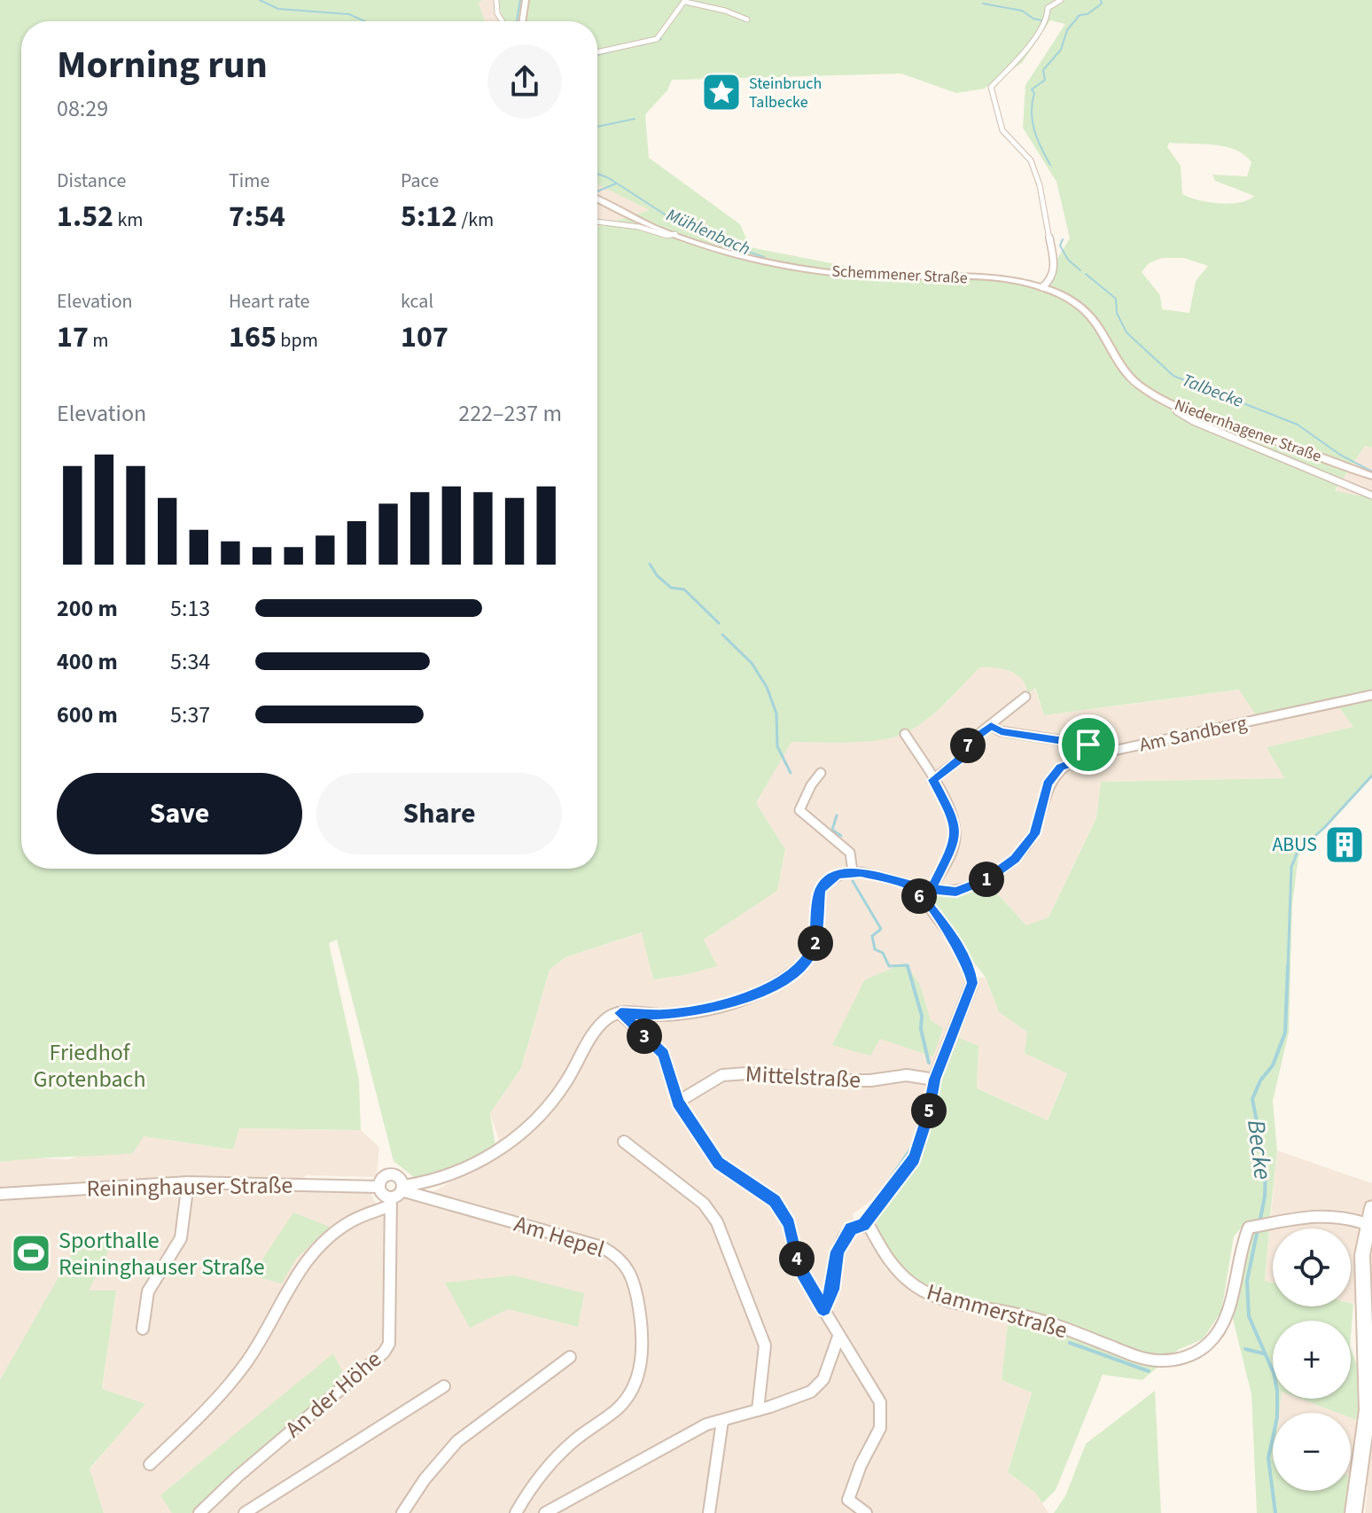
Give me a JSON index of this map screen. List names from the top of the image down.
{
  "streets": {
    "main road": ["Schemmener Straße", "Niedernhagener Straße"],
    "street": [
      "Am Sandberg",
      "Mittelstraße",
      "Reininghauser Straße",
      "Am Hepel",
      "Hammerstraße",
      "An der Höhe"
    ]
  },
  "crossings": [
    ["Schemmener Straße", "Niedernhagener Straße"],
    ["Reininghauser Straße", "Am Hepel"],
    ["Reininghauser Straße", "An der Höhe"],
    ["Am Hepel", "An der Höhe"]
  ],
  "water": ["Mühlenbach", "Talbecke", "Becke"],
  "parks": ["Friedhof Grotenbach"],
  "places": {
    "place": ["Steinbruch Talbecke"],
    "building": ["ABUS"],
    "sports": ["Sporthalle Reininghauser Straße"]
  },
  "page": {
    "heading": ["Morning run", "08:29"],
    "stats": [
      ["Distance", "1.52 km"],
      ["Time", "7:54"],
      ["Pace", "5:12 /km"],
      ["Elevation", "17 m"],
      ["Heart rate", "165 bpm"],
      ["kcal", "107"]
    ],
    "chart": ["Elevation", "222–237 m"],
    "list": [
      {
        "name": "200 m",
        "note": "5:13"
      },
      {
        "name": "400 m",
        "note": "5:34"
      },
      {
        "name": "600 m",
        "note": "5:37"
      }
    ],
    "pins": [
      "7",
      "1",
      "6",
      "2",
      "3",
      "5",
      "4"
    ],
    "buttons": ["Save", "Share"],
    "map_buttons": ["+", "−"]
  }
}
